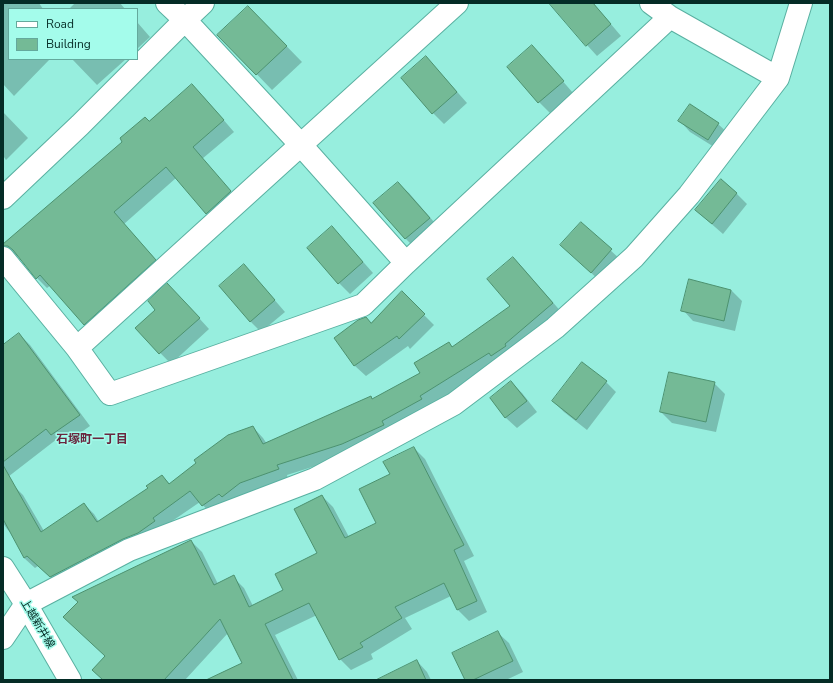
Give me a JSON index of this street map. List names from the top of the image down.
{
  "streets": {
    "street": ["上越新井線"]
  },
  "districts": ["石塚町一丁目"],
  "legend": ["Road", "Building"]
}
